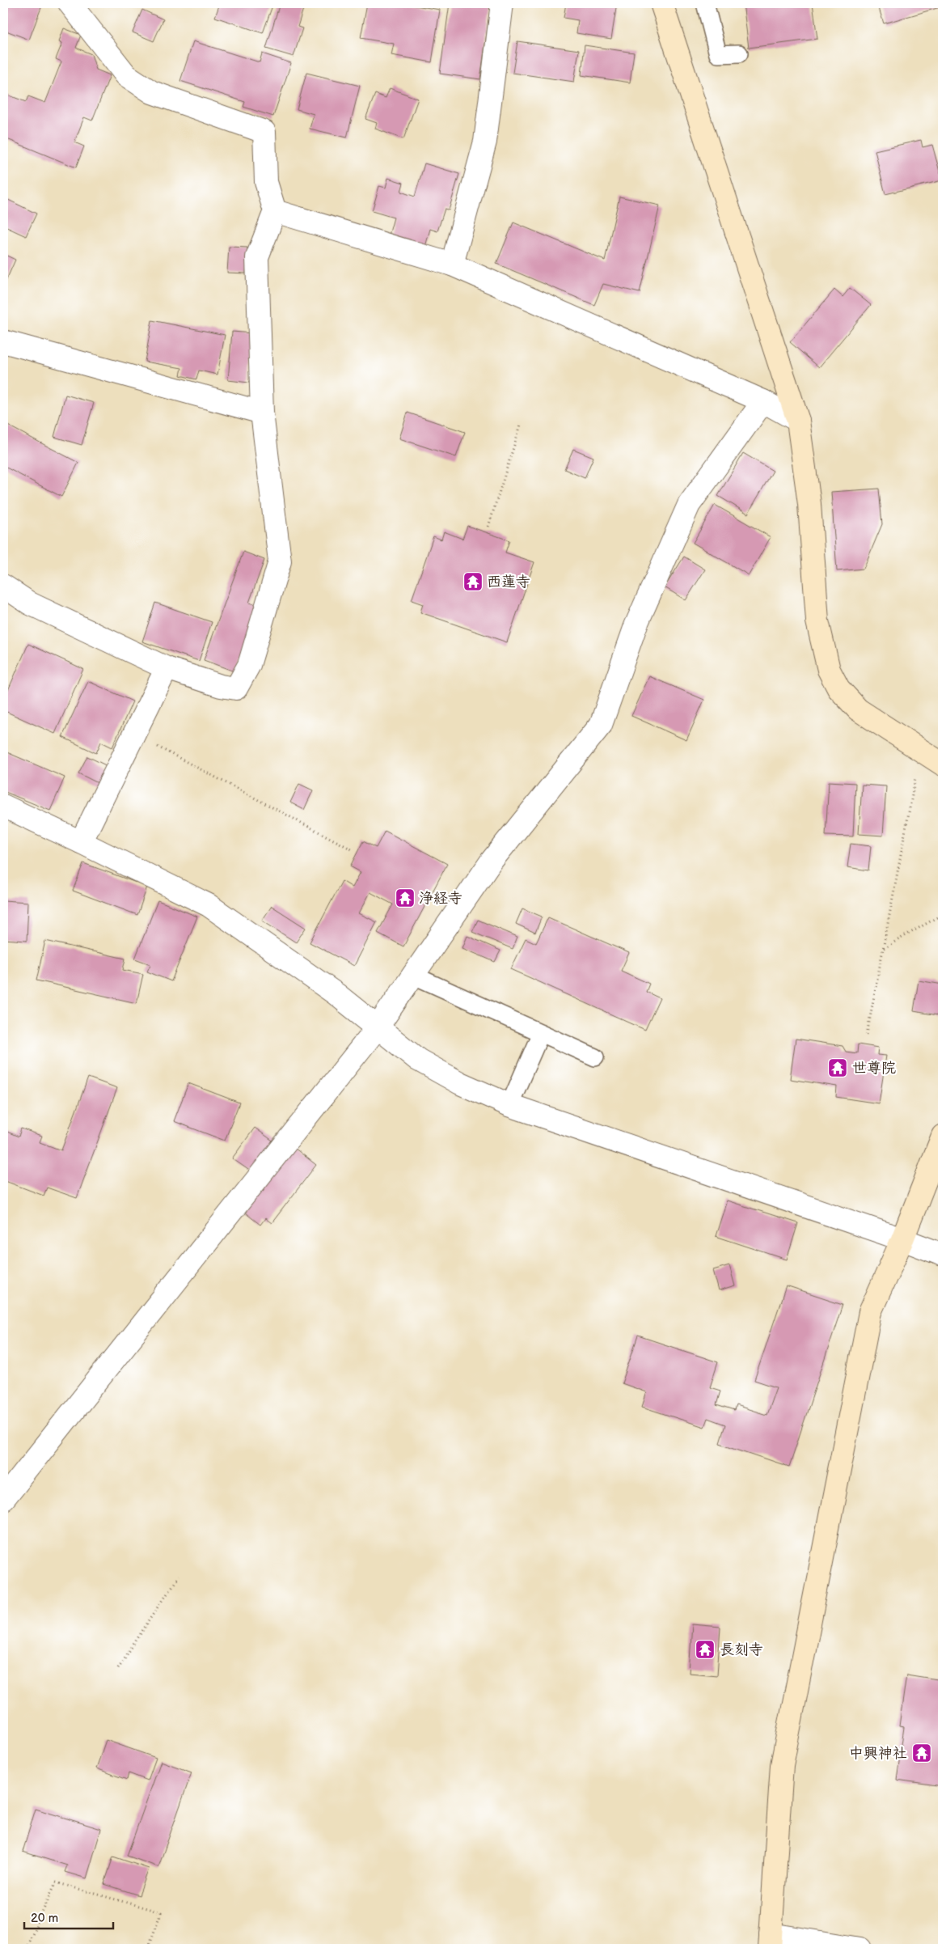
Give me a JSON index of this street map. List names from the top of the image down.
{
  "places": {
    "temple": [
      "西蓮寺",
      "浄経寺",
      "世尊院",
      "長刻寺",
      "中興神社"
    ]
  },
  "scale_bar": "20 m"
}
